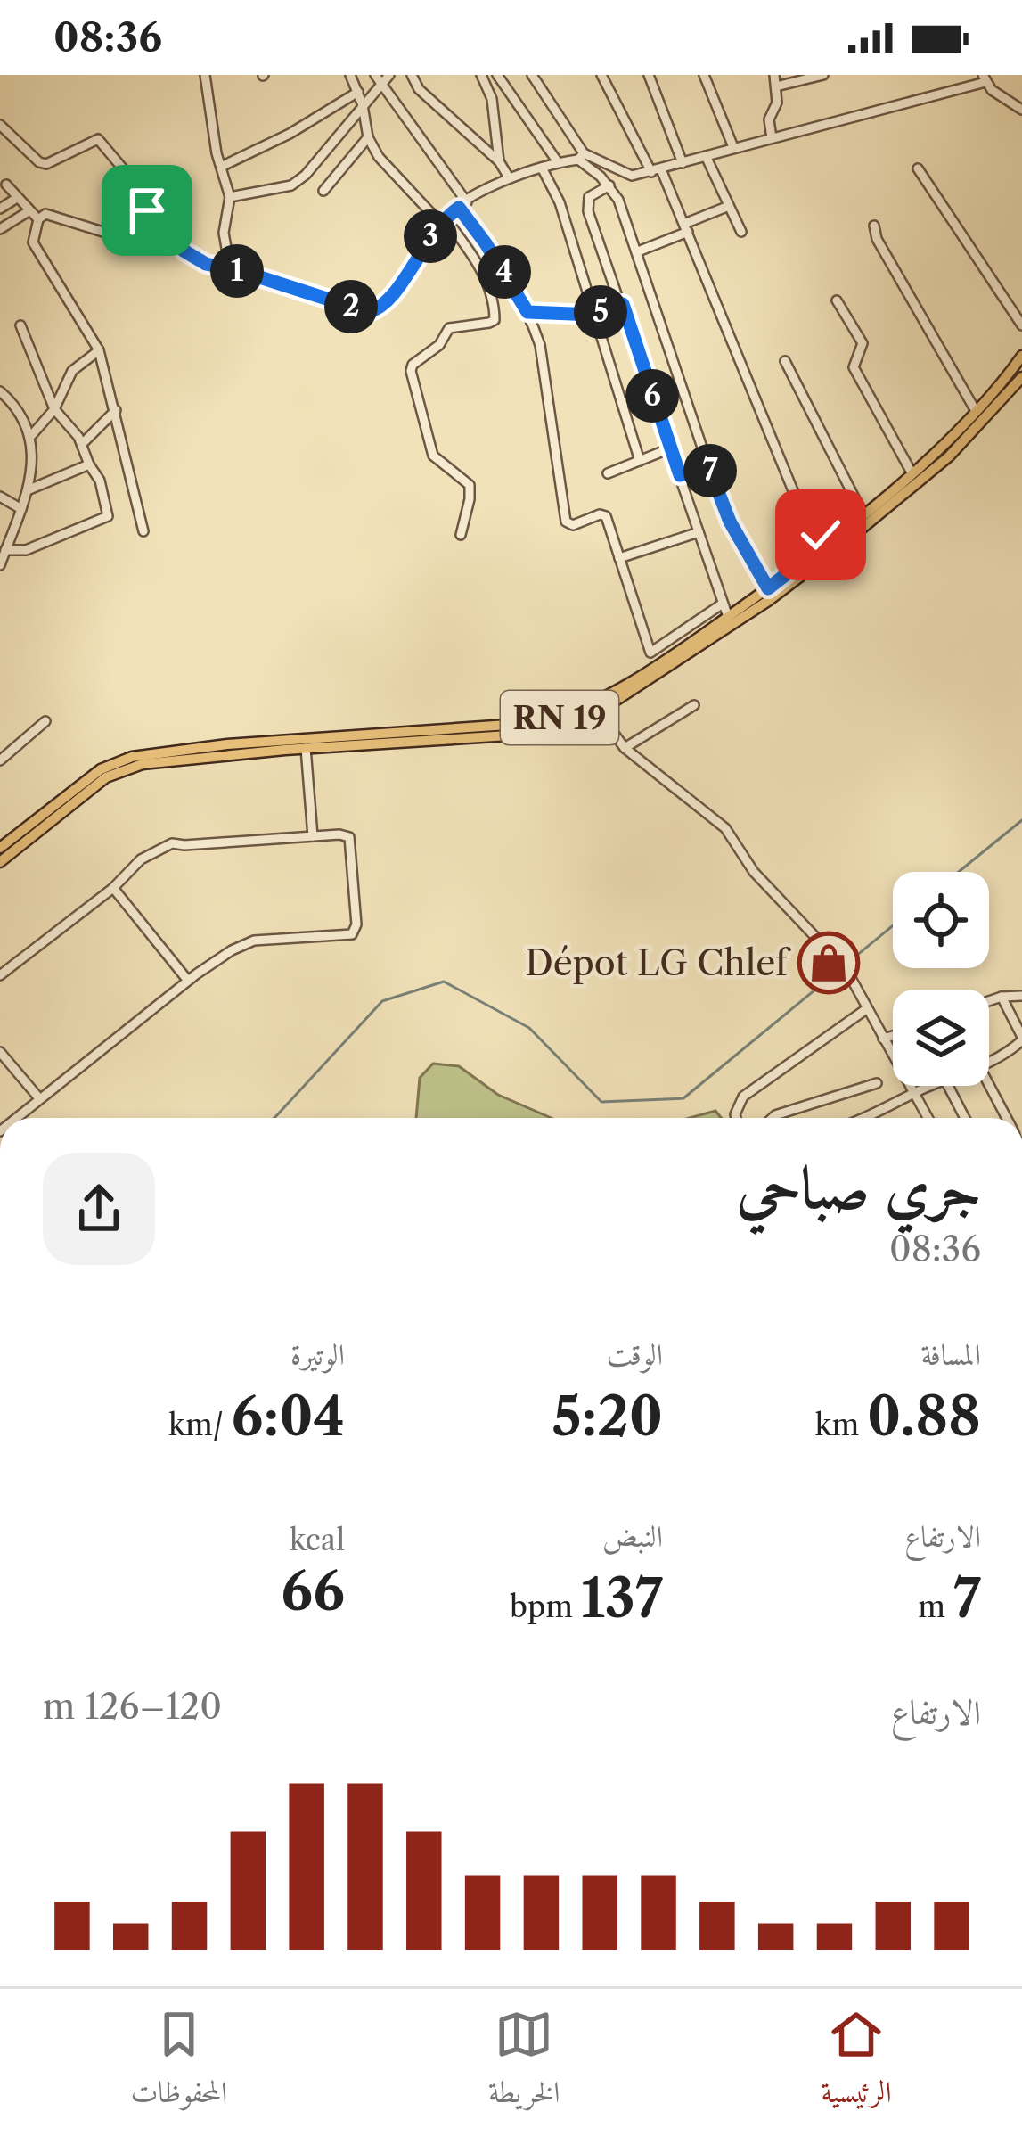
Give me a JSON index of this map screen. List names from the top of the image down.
{
  "streets": {
    "main road": ["RN 19"]
  },
  "places": {
    "shop": ["Dépot LG Chlef"]
  },
  "page": {
    "status": "08:36",
    "pins": [
      "3",
      "1",
      "4",
      "2",
      "5",
      "6",
      "7"
    ],
    "heading": ["جري صباحي", "08:36"],
    "stats": [
      ["المسافة", "0.88 km"],
      ["الوقت", "5:20"],
      ["الوتيرة", "6:04 /km"],
      ["الارتفاع", "7 m"],
      ["النبض", "137 bpm"],
      ["kcal", "66"]
    ],
    "chart": ["الارتفاع", "120–126 m"],
    "tabs": ["الرئيسية", "الخريطة", "المحفوظات"]
  }
}
